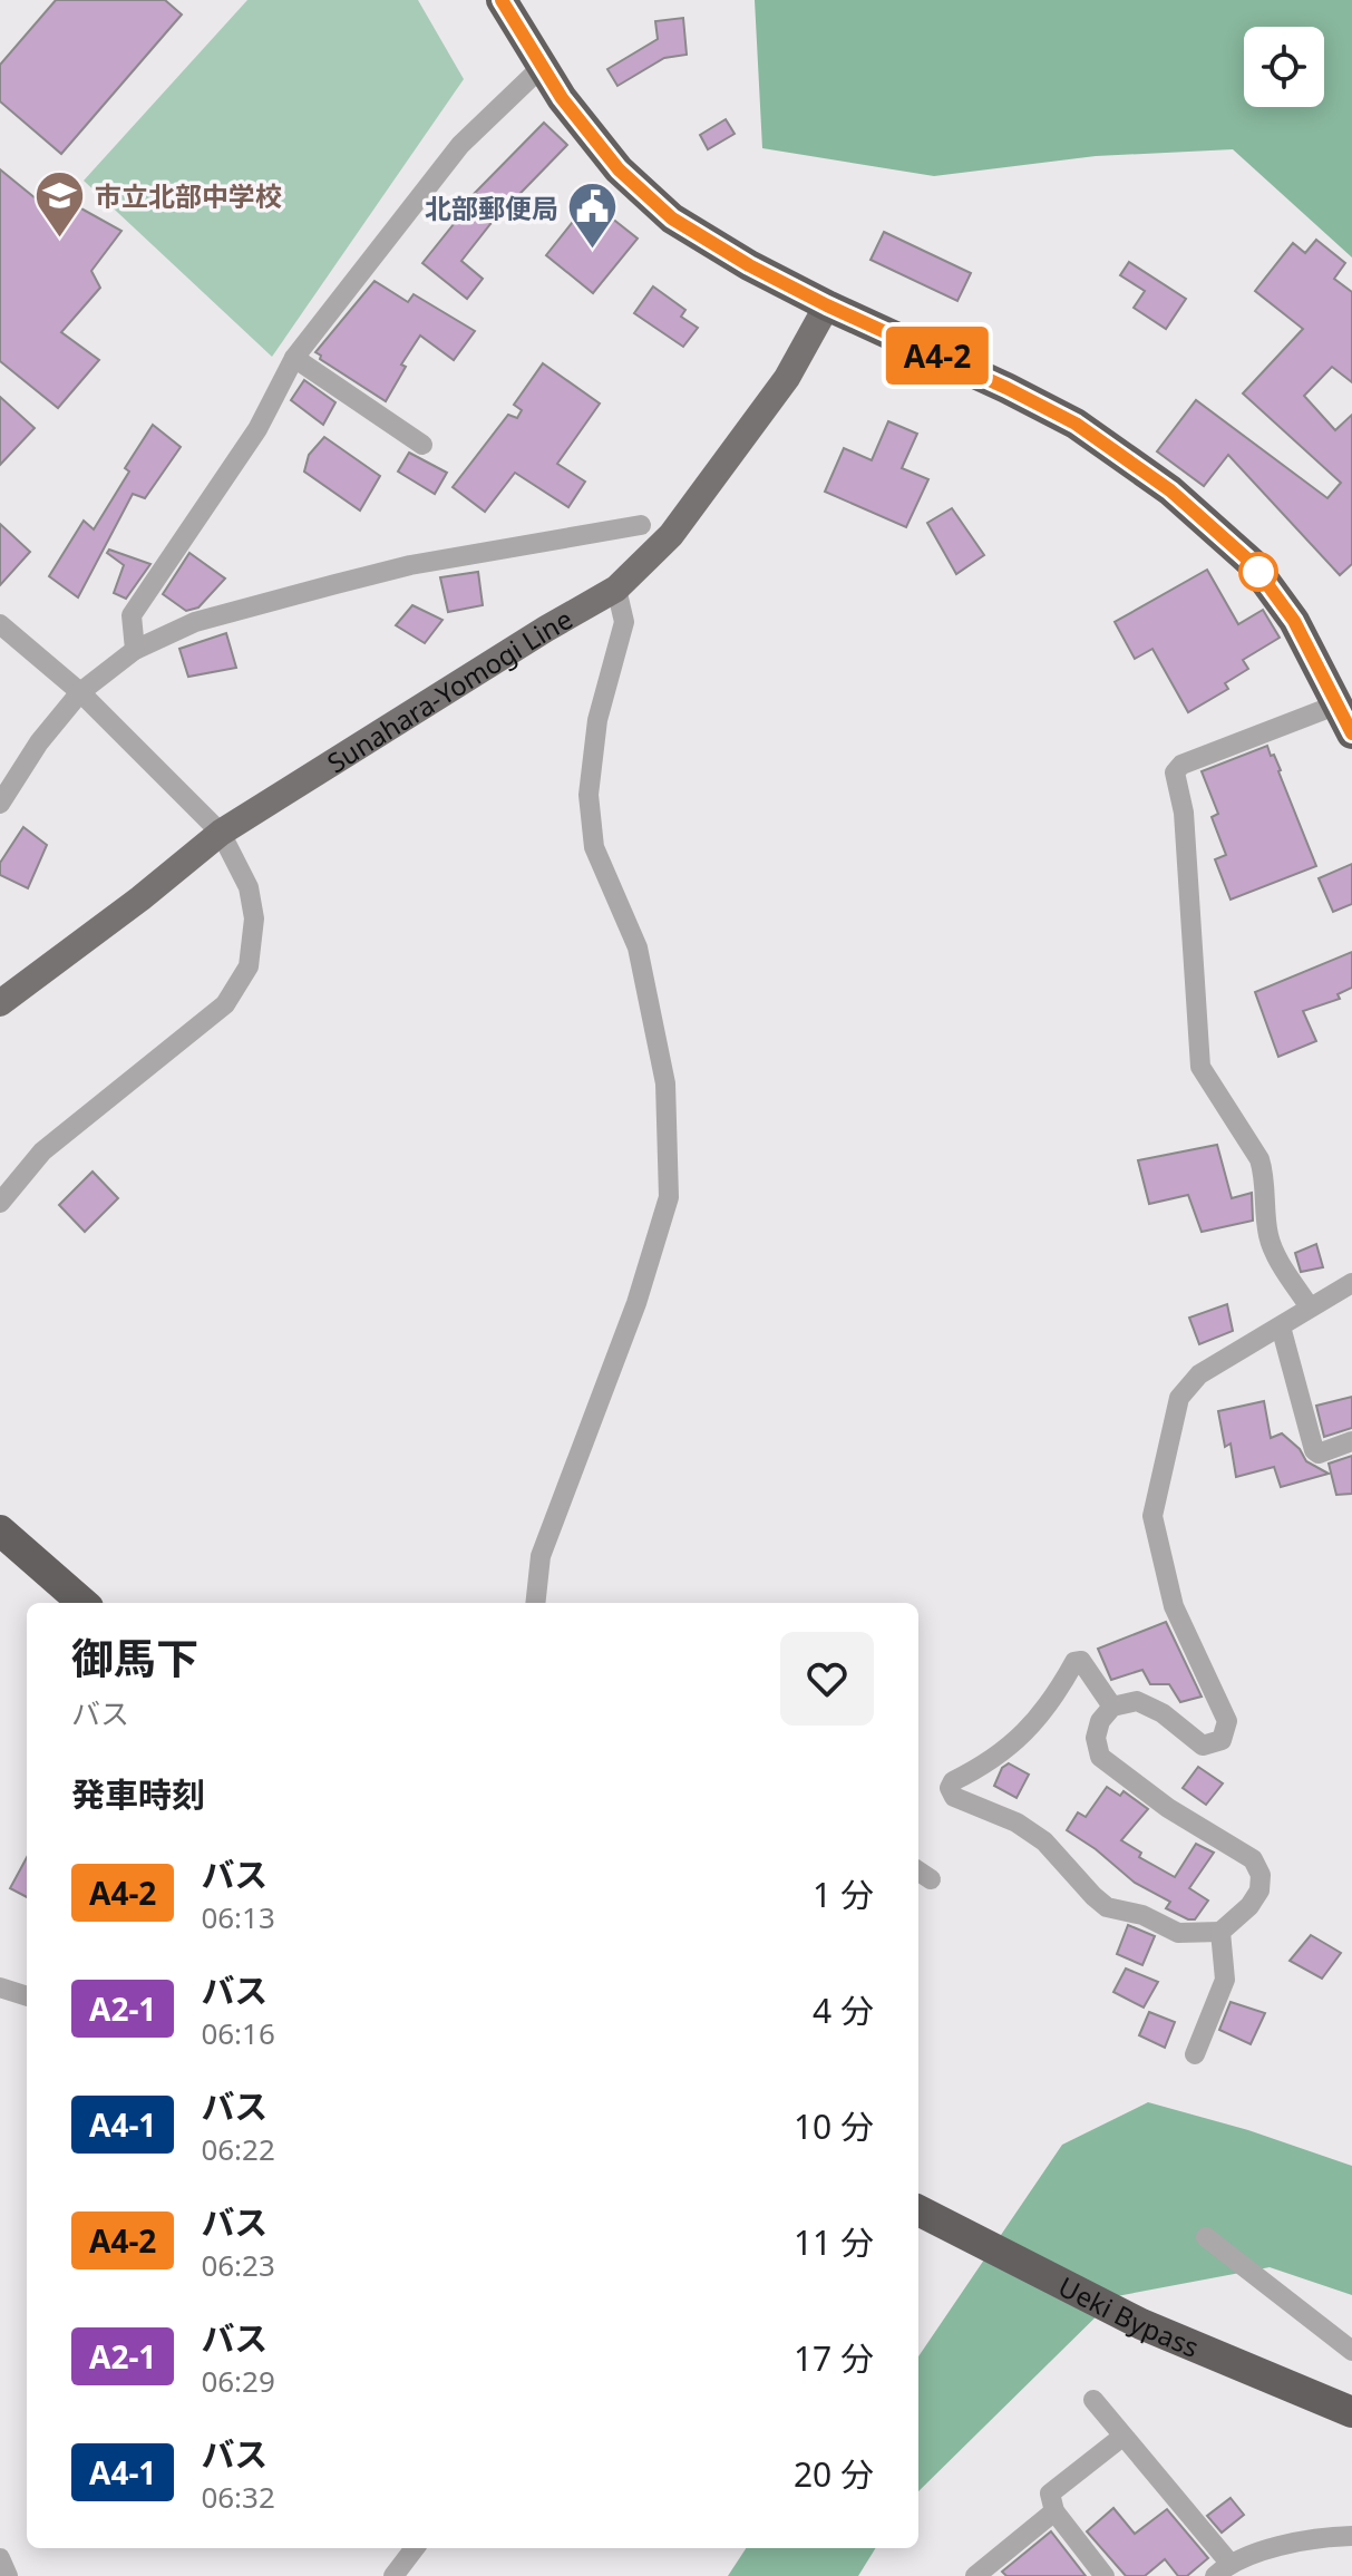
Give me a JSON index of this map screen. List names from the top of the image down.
{
  "streets": {
    "highway": ["Ueki Bypass"],
    "main road": ["Sunahara-Yomogi Line"]
  },
  "places": {
    "school or university": ["市立北部中学校"],
    "public building": ["北部郵便局"]
  },
  "lines": ["bus line A4-2"],
  "page": {
    "on_map": "A4-2",
    "heading": [
      ["御馬下", "バス"],
      "発車時刻"
    ],
    "list": [
      {
        "mark": "A4-2",
        "name": "バス",
        "note": "06:13",
        "value": "1 分"
      },
      {
        "mark": "A2-1",
        "name": "バス",
        "note": "06:16",
        "value": "4 分"
      },
      {
        "mark": "A4-1",
        "name": "バス",
        "note": "06:22",
        "value": "10 分"
      },
      {
        "mark": "A4-2",
        "name": "バス",
        "note": "06:23",
        "value": "11 分"
      },
      {
        "mark": "A2-1",
        "name": "バス",
        "note": "06:29",
        "value": "17 分"
      },
      {
        "mark": "A4-1",
        "name": "バス",
        "note": "06:32",
        "value": "20 分"
      }
    ]
  }
}
